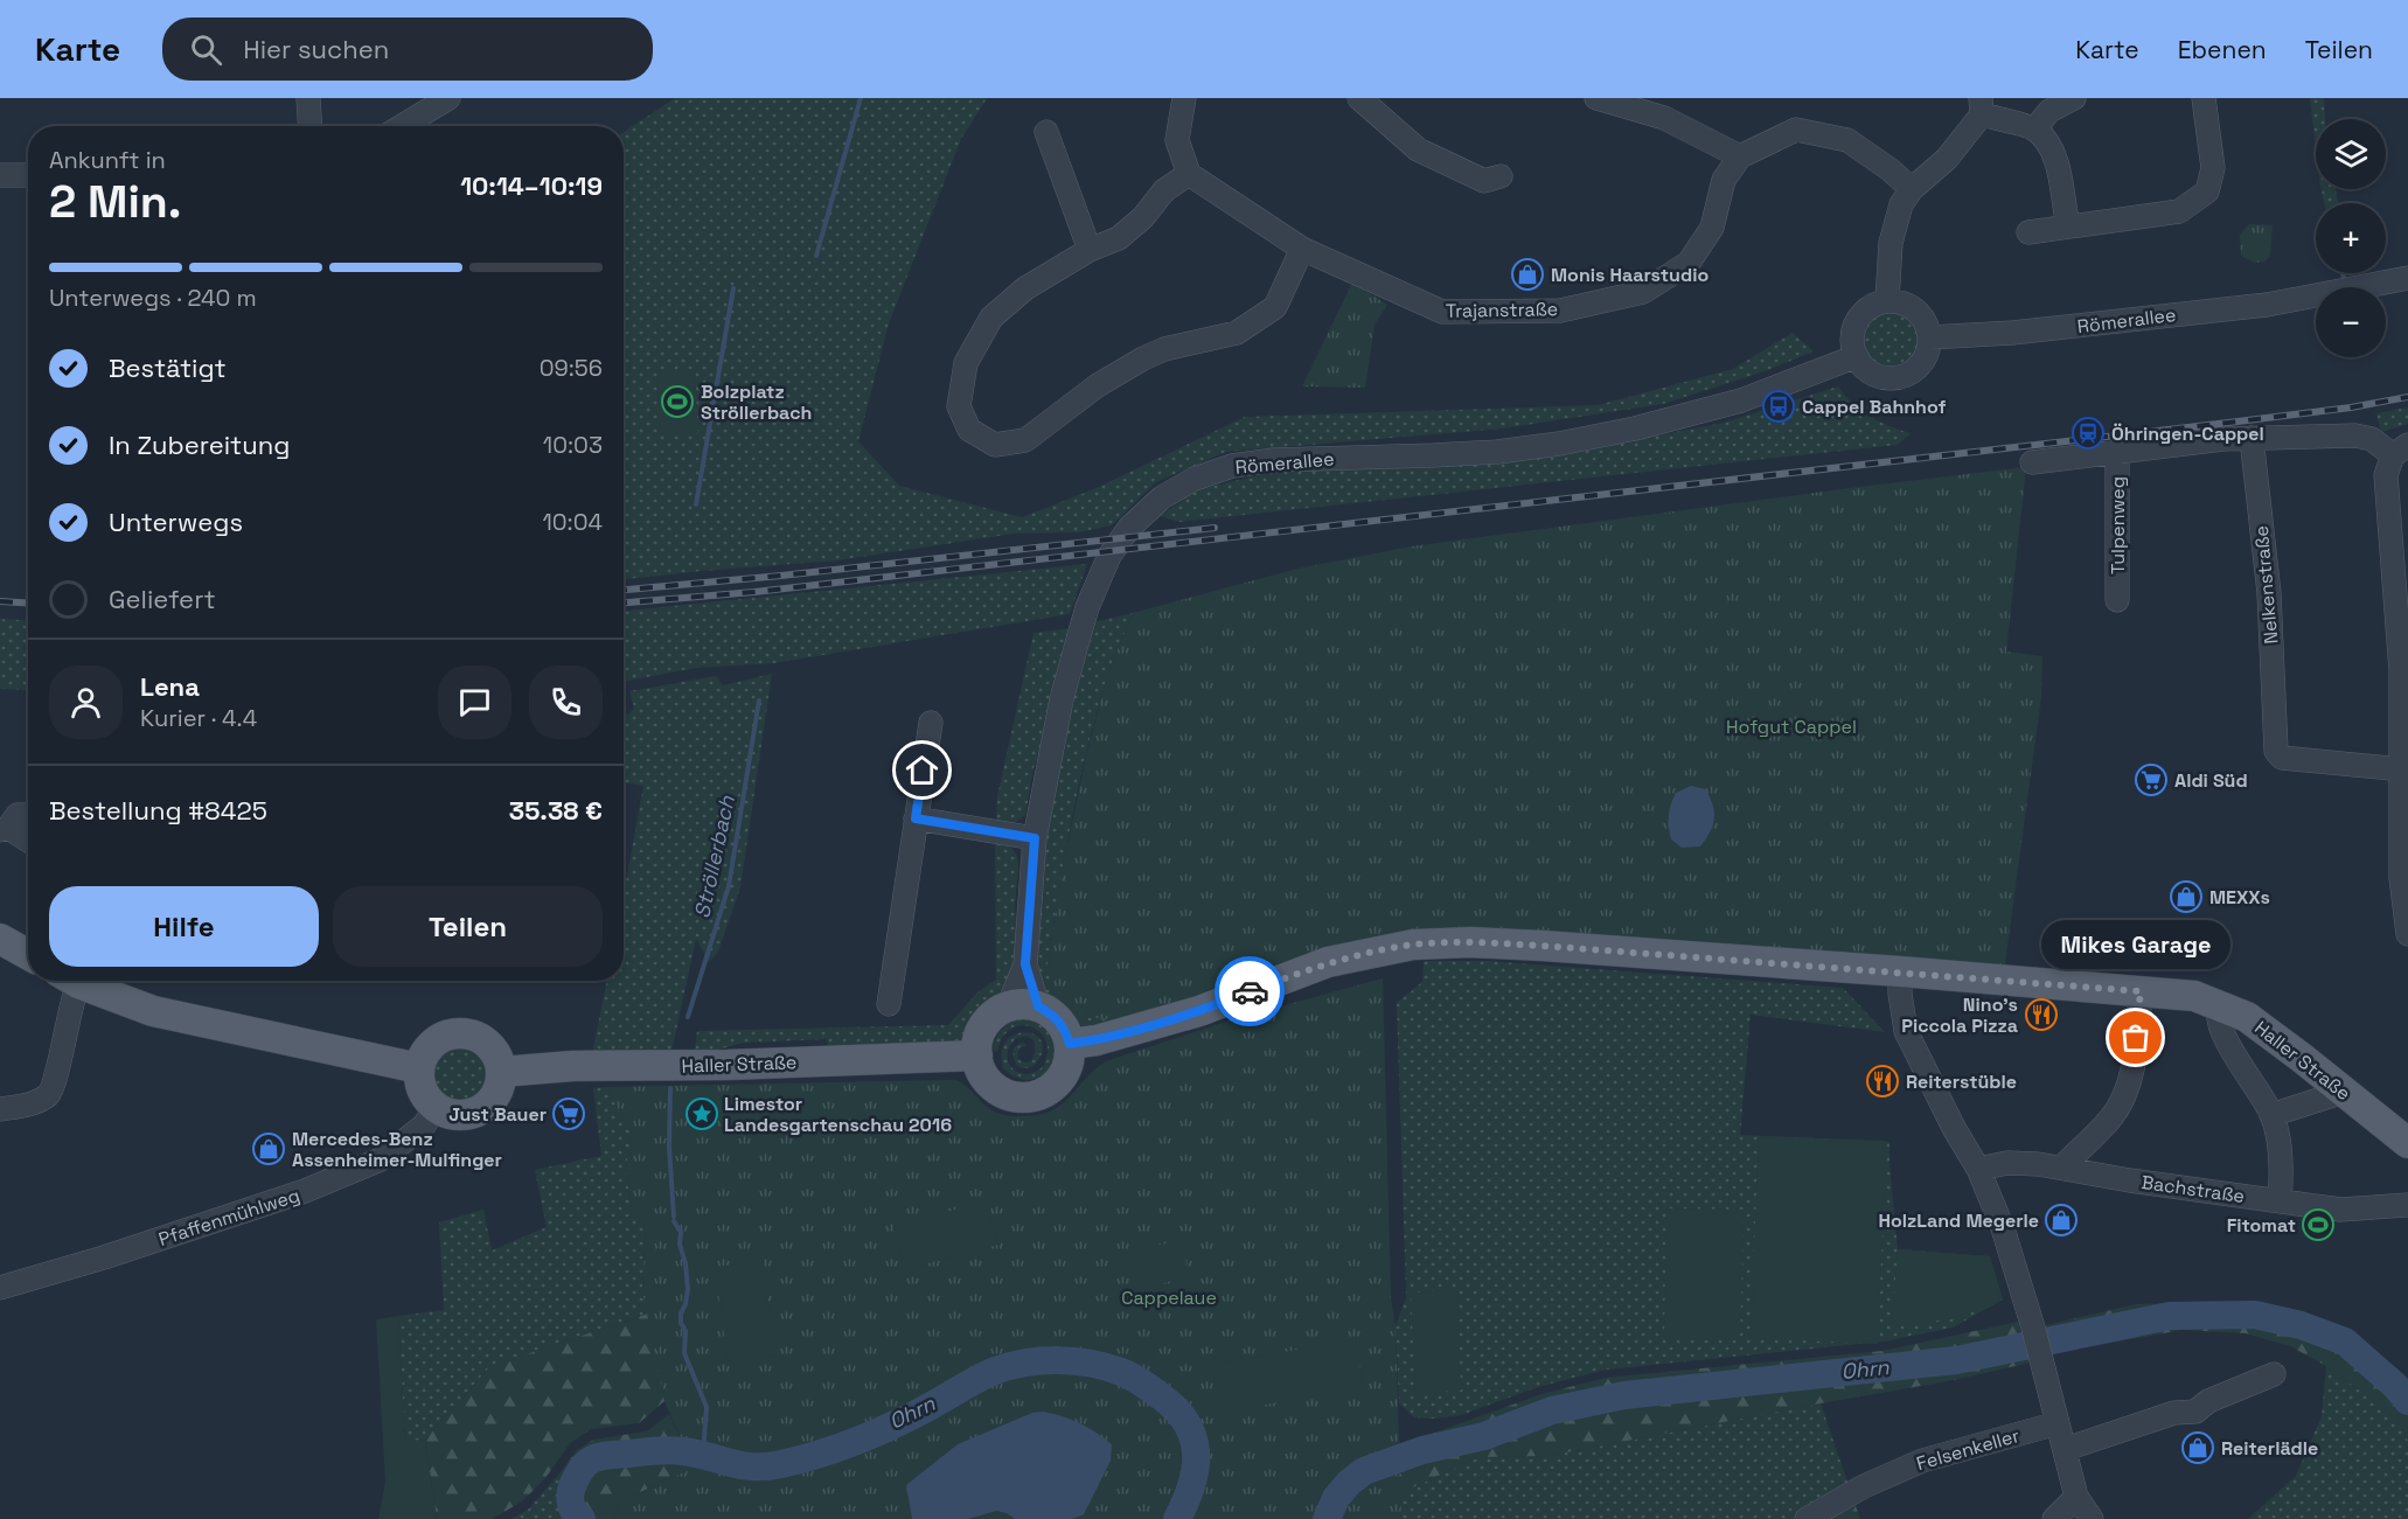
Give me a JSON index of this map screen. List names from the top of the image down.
{
  "streets": {
    "main road": ["Haller Straße"],
    "street": [
      "Trajanstraße",
      "Römerallee",
      "Tulpenweg",
      "Nelkenstraße",
      "Bachstraße",
      "Pfaffenmühlweg",
      "Felsenkeller"
    ]
  },
  "crossings": [
    ["Römerallee", "Haller Straße"],
    ["Haller Straße", "Pfaffenmühlweg"]
  ],
  "water": ["Ströllerbach", "Ohrn"],
  "parks": ["Hofgut Cappel", "Cappelaue"],
  "places": {
    "shop": [
      "Monis Haarstudio",
      "MEXXs",
      "Mercedes-Benz Assenheimer-Mulfinger",
      "HolzLand Megerle",
      "Reiterlädle"
    ],
    "sports": ["Bolzplatz Ströllerbach", "Fitomat"],
    "bus stop": ["Cappel Bahnhof"],
    "station": ["Öhringen-Cappel"],
    "supermarket": ["Aldi Süd", "Just Bauer"],
    "restaurant": ["Nino's Piccola Pizza", "Reiterstüble"],
    "other": ["Mikes Garage"],
    "place": ["Limestor Landesgartenschau 2016"]
  },
  "page": {
    "header": "Karte",
    "search": "Hier suchen",
    "nav": ["Karte", "Ebenen", "Teilen"],
    "map_buttons": ["+", "−"],
    "heading": ["2 Min.", "Ankunft in", "10:14–10:19"],
    "panel": [
      "Lena",
      "Kurier · 4.4",
      "Bestellung #8425",
      "35.38 €"
    ],
    "bar": "Unterwegs · 240 m",
    "list": [
      ["Bestätigt", "09:56"],
      ["In Zubereitung", "10:03"],
      ["Unterwegs", "10:04"],
      "Geliefert"
    ],
    "buttons": ["Hilfe", "Teilen"],
    "bubble": "Mikes Garage"
  }
}
